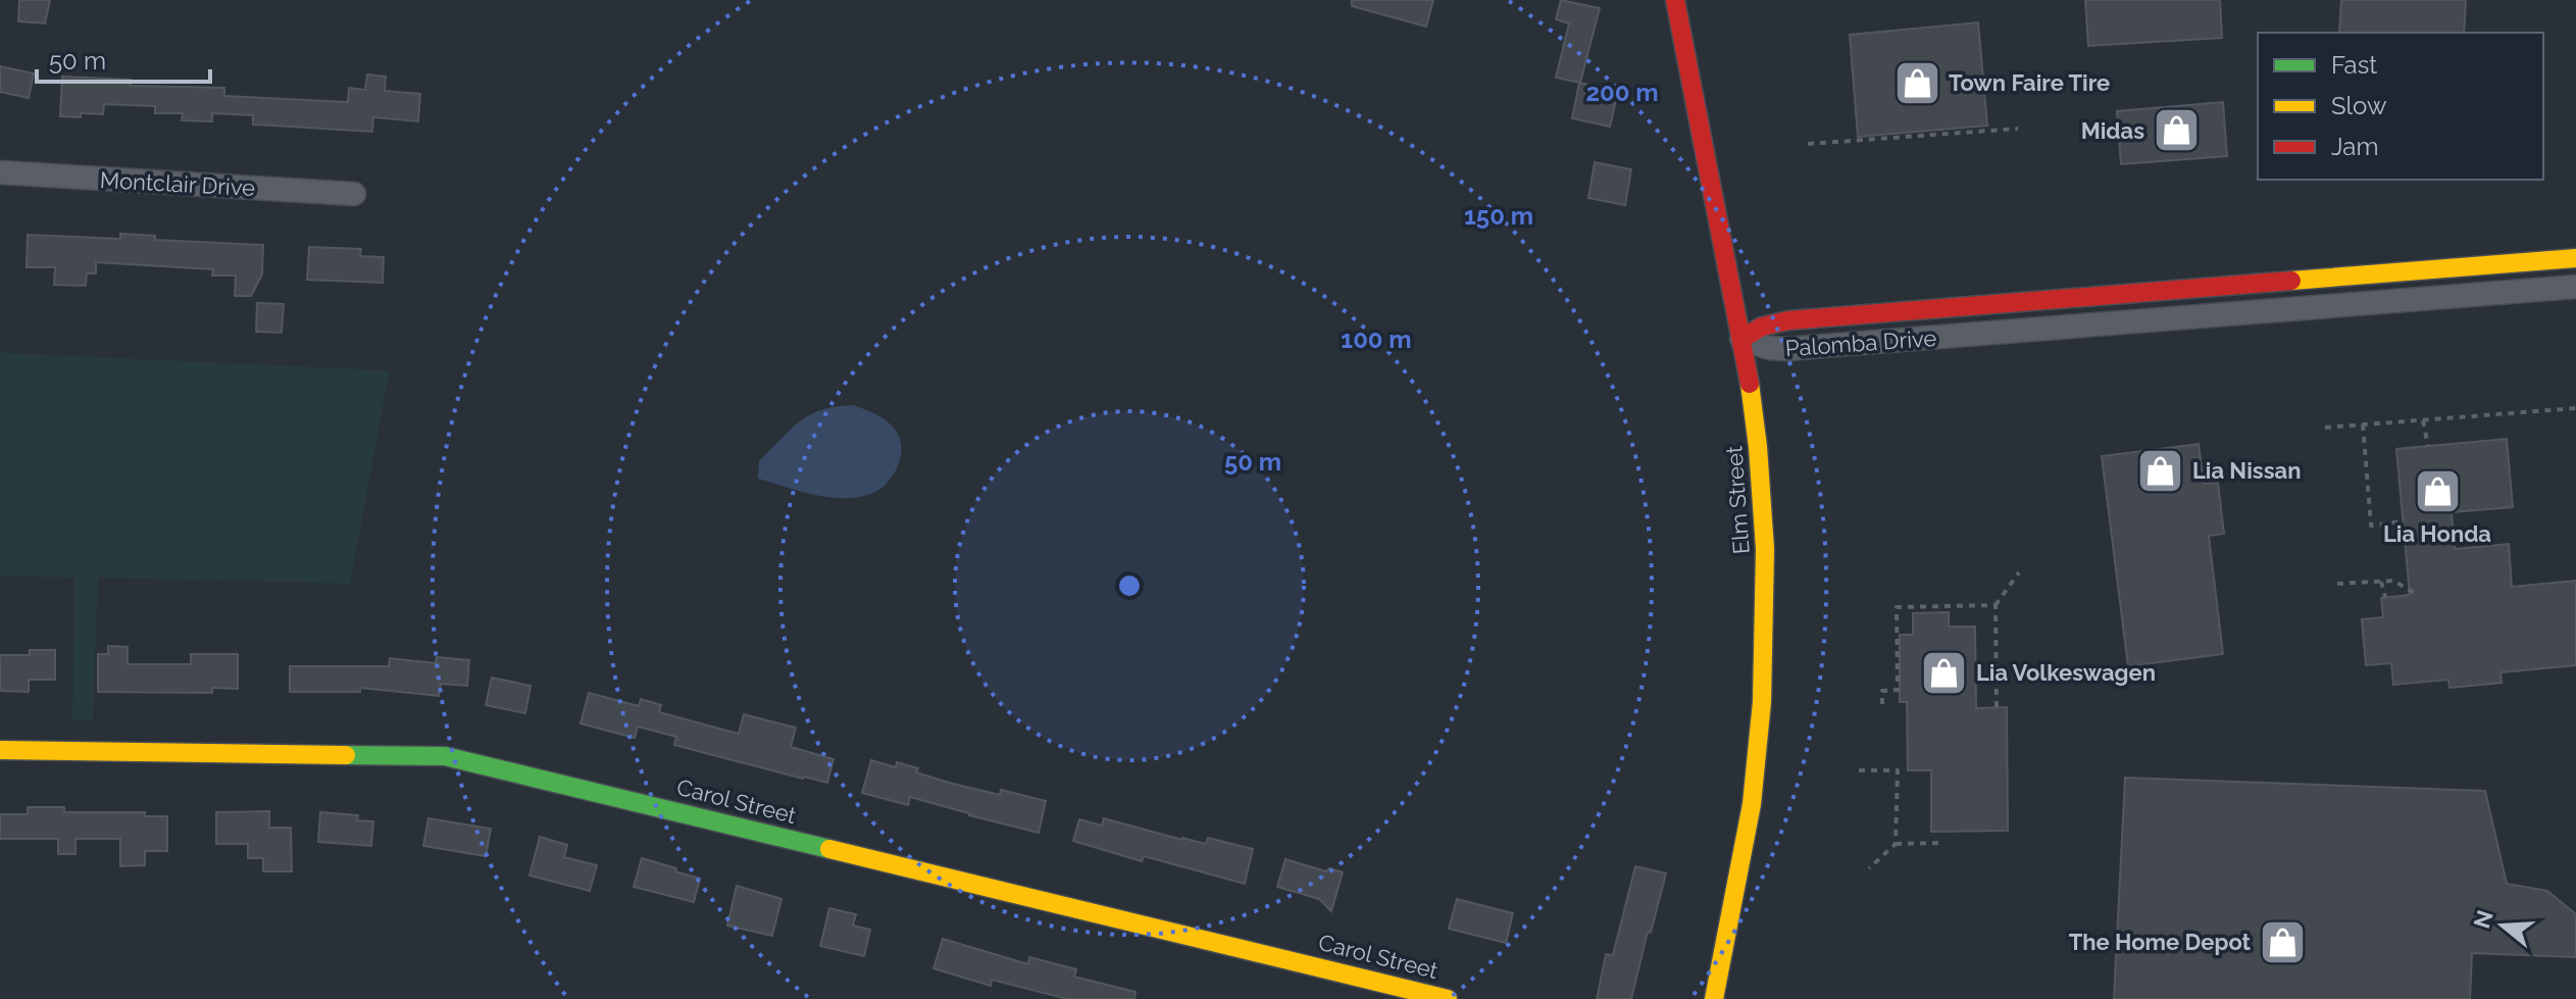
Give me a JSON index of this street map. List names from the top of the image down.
{
  "streets": {
    "street": [
      "Montclair Drive",
      "Palomba Drive",
      "Elm Street",
      "Carol Street"
    ]
  },
  "crossings": [
    ["Palomba Drive", "Elm Street"]
  ],
  "places": {
    "shop": [
      "Town Faire Tire",
      "Midas",
      "Lia Nissan",
      "Lia Honda",
      "Lia Volkeswagen",
      "The Home Depot"
    ]
  },
  "legend": ["Fast", "Slow", "Jam"],
  "scale_bar": "50 m",
  "north": "left",
  "rings": [
    "200 m",
    "150 m",
    "100 m",
    "50 m"
  ]
}
